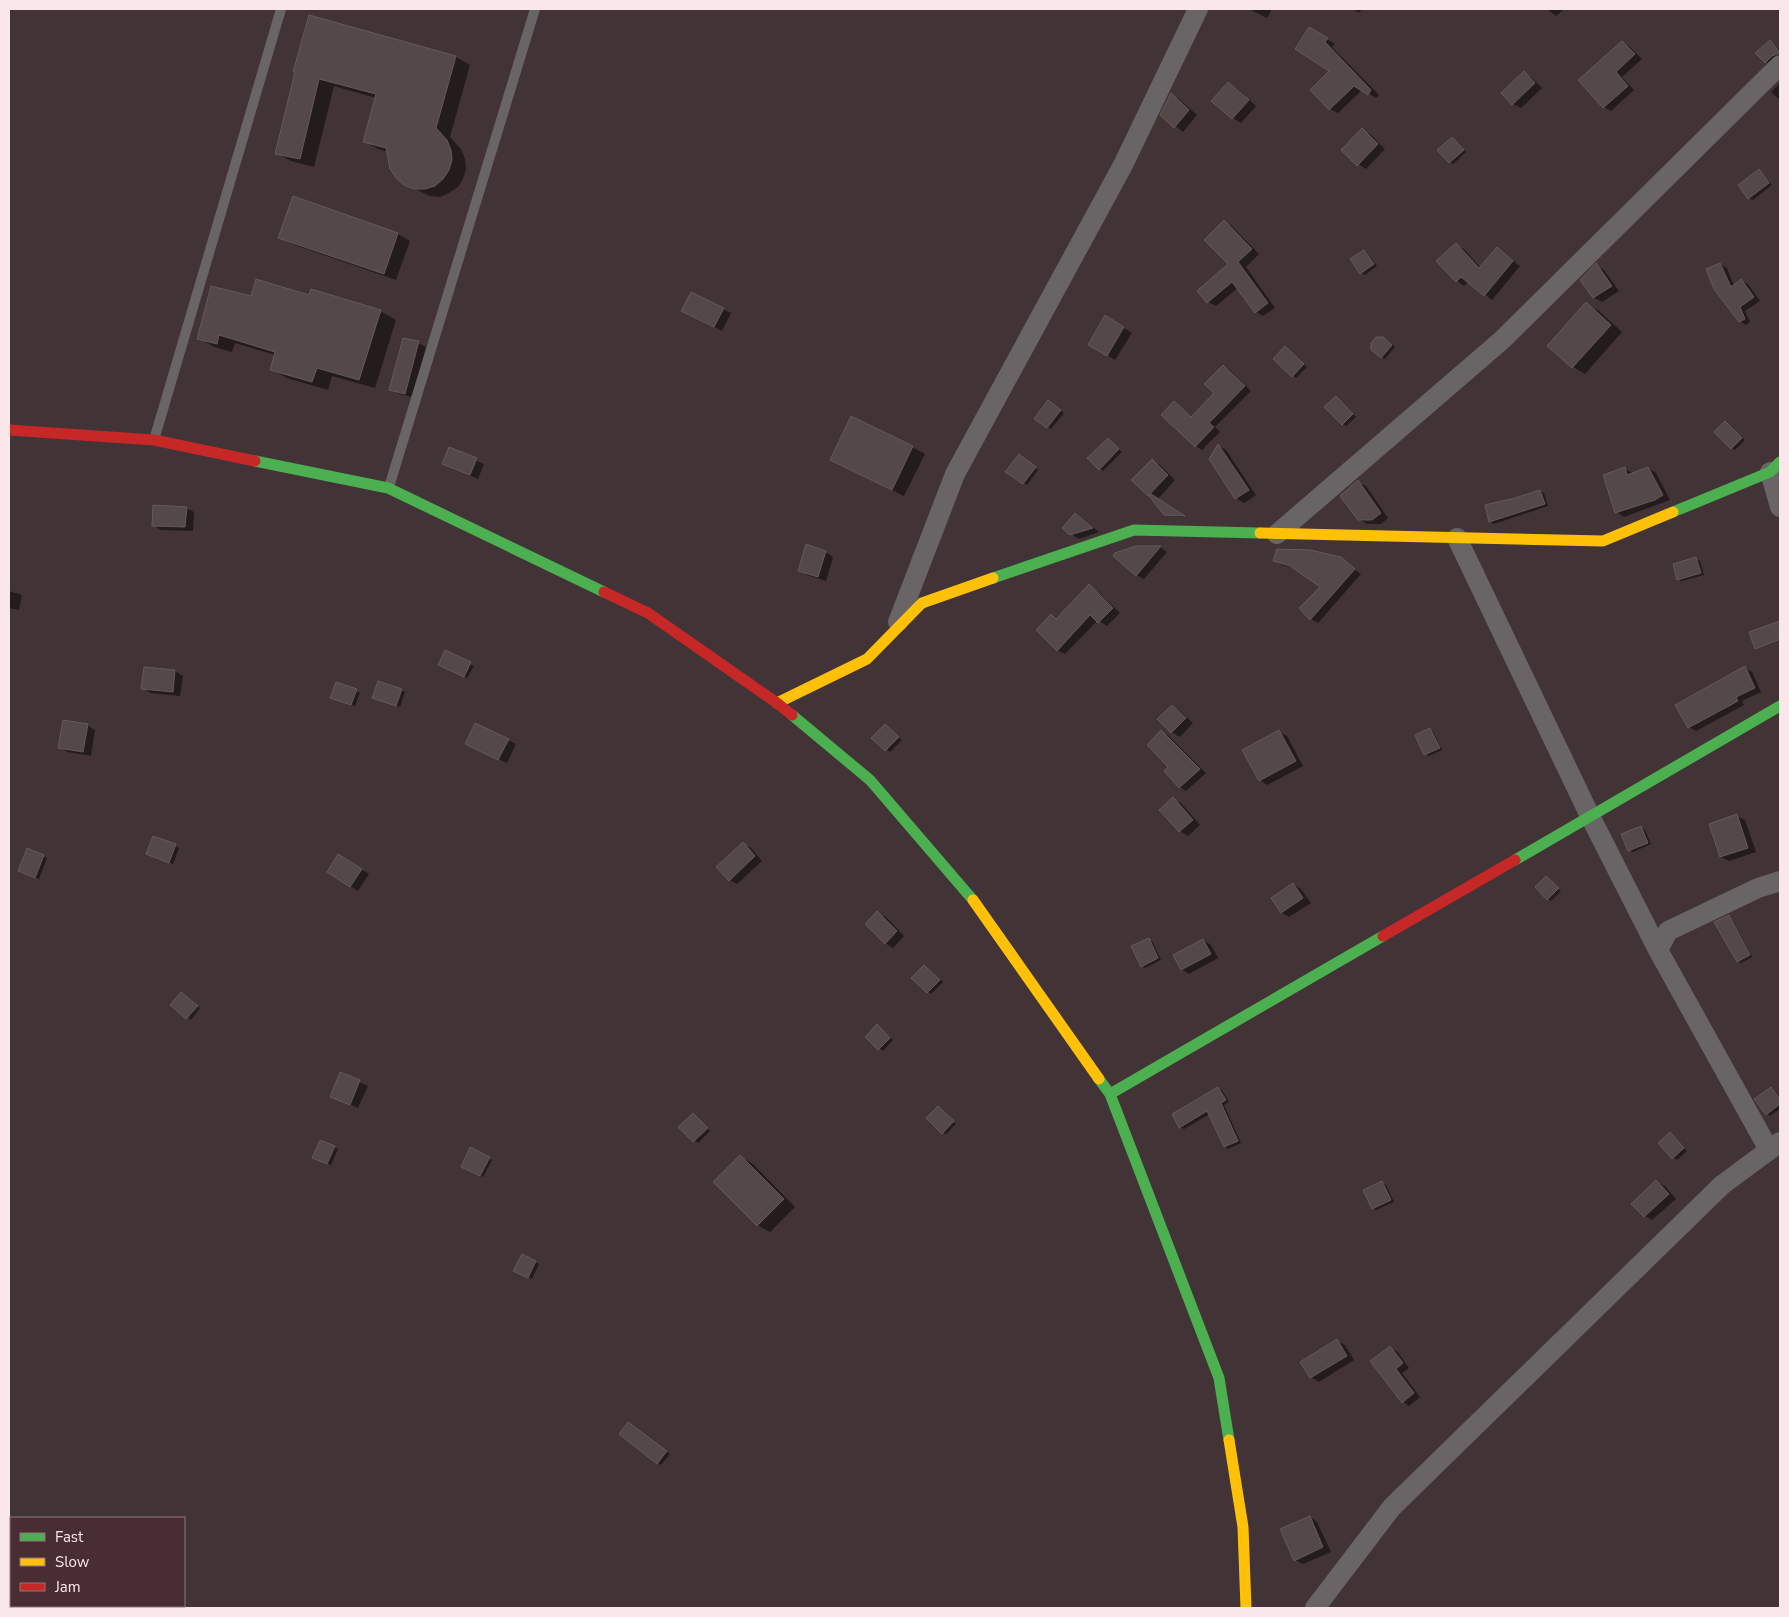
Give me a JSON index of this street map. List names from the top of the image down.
{
  "legend": ["Fast", "Slow", "Jam"]
}
